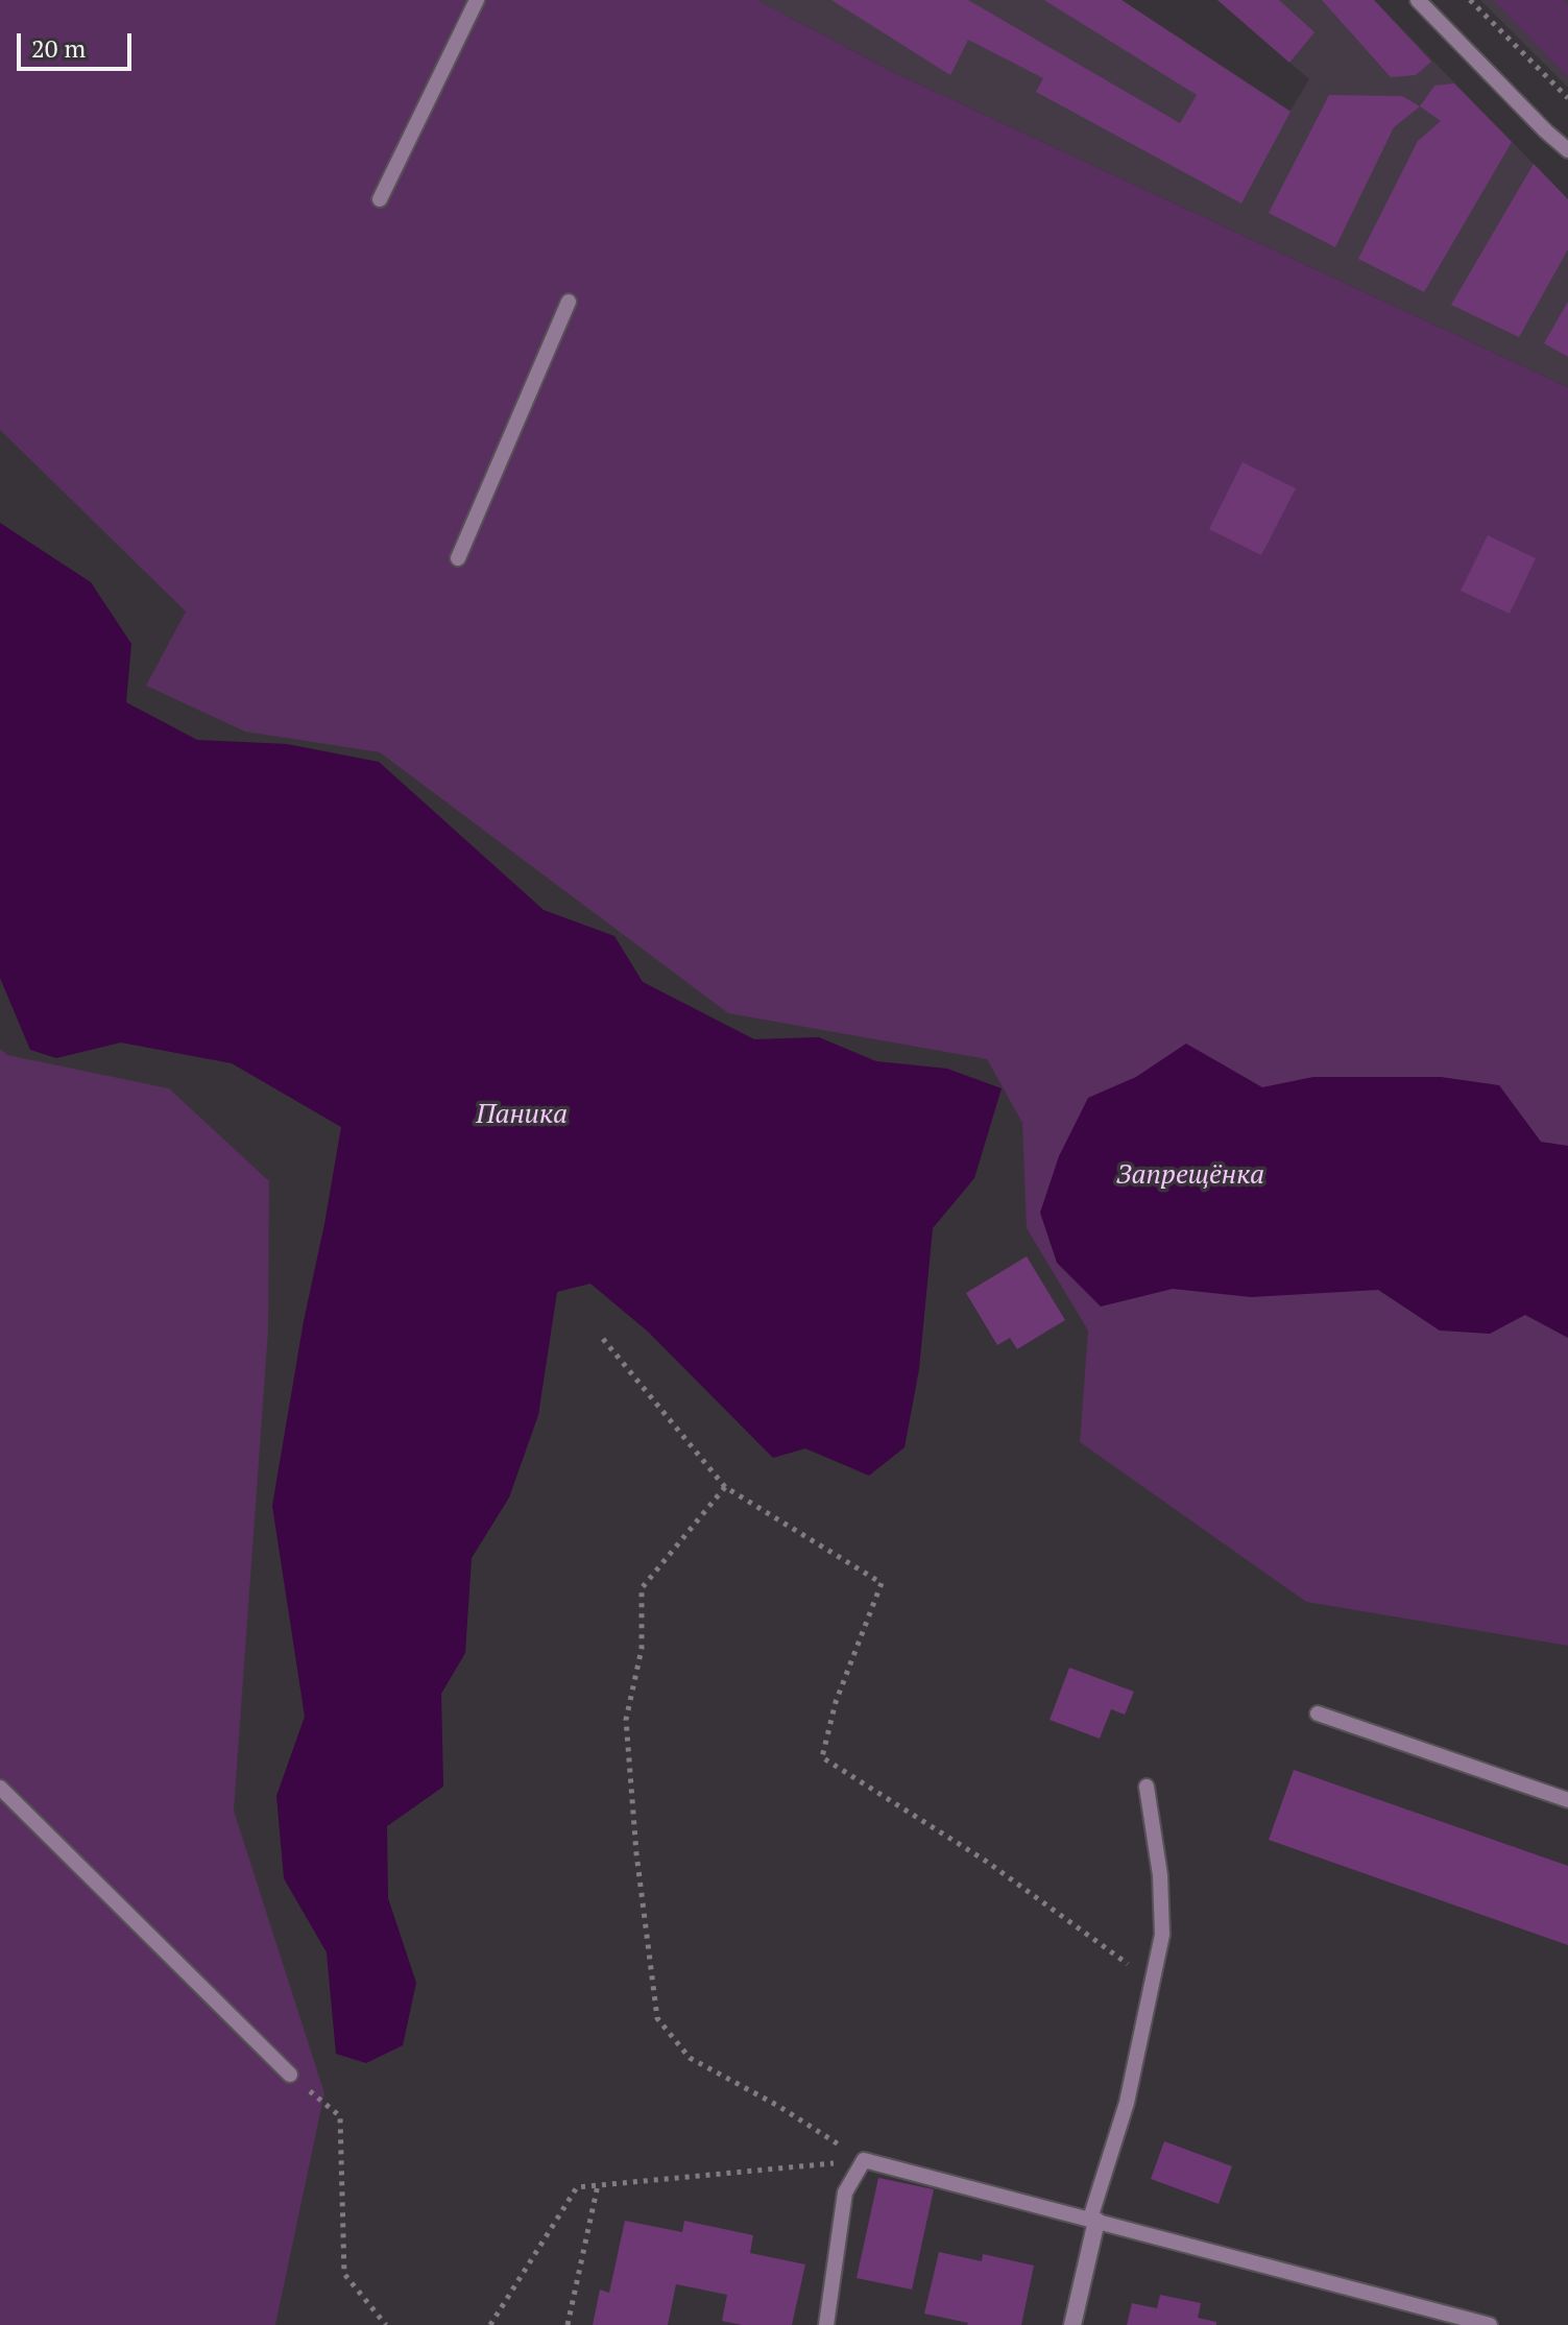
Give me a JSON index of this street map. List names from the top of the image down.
{
  "water": ["Паника", "Запрещёнка"],
  "scale_bar": "20 m"
}
